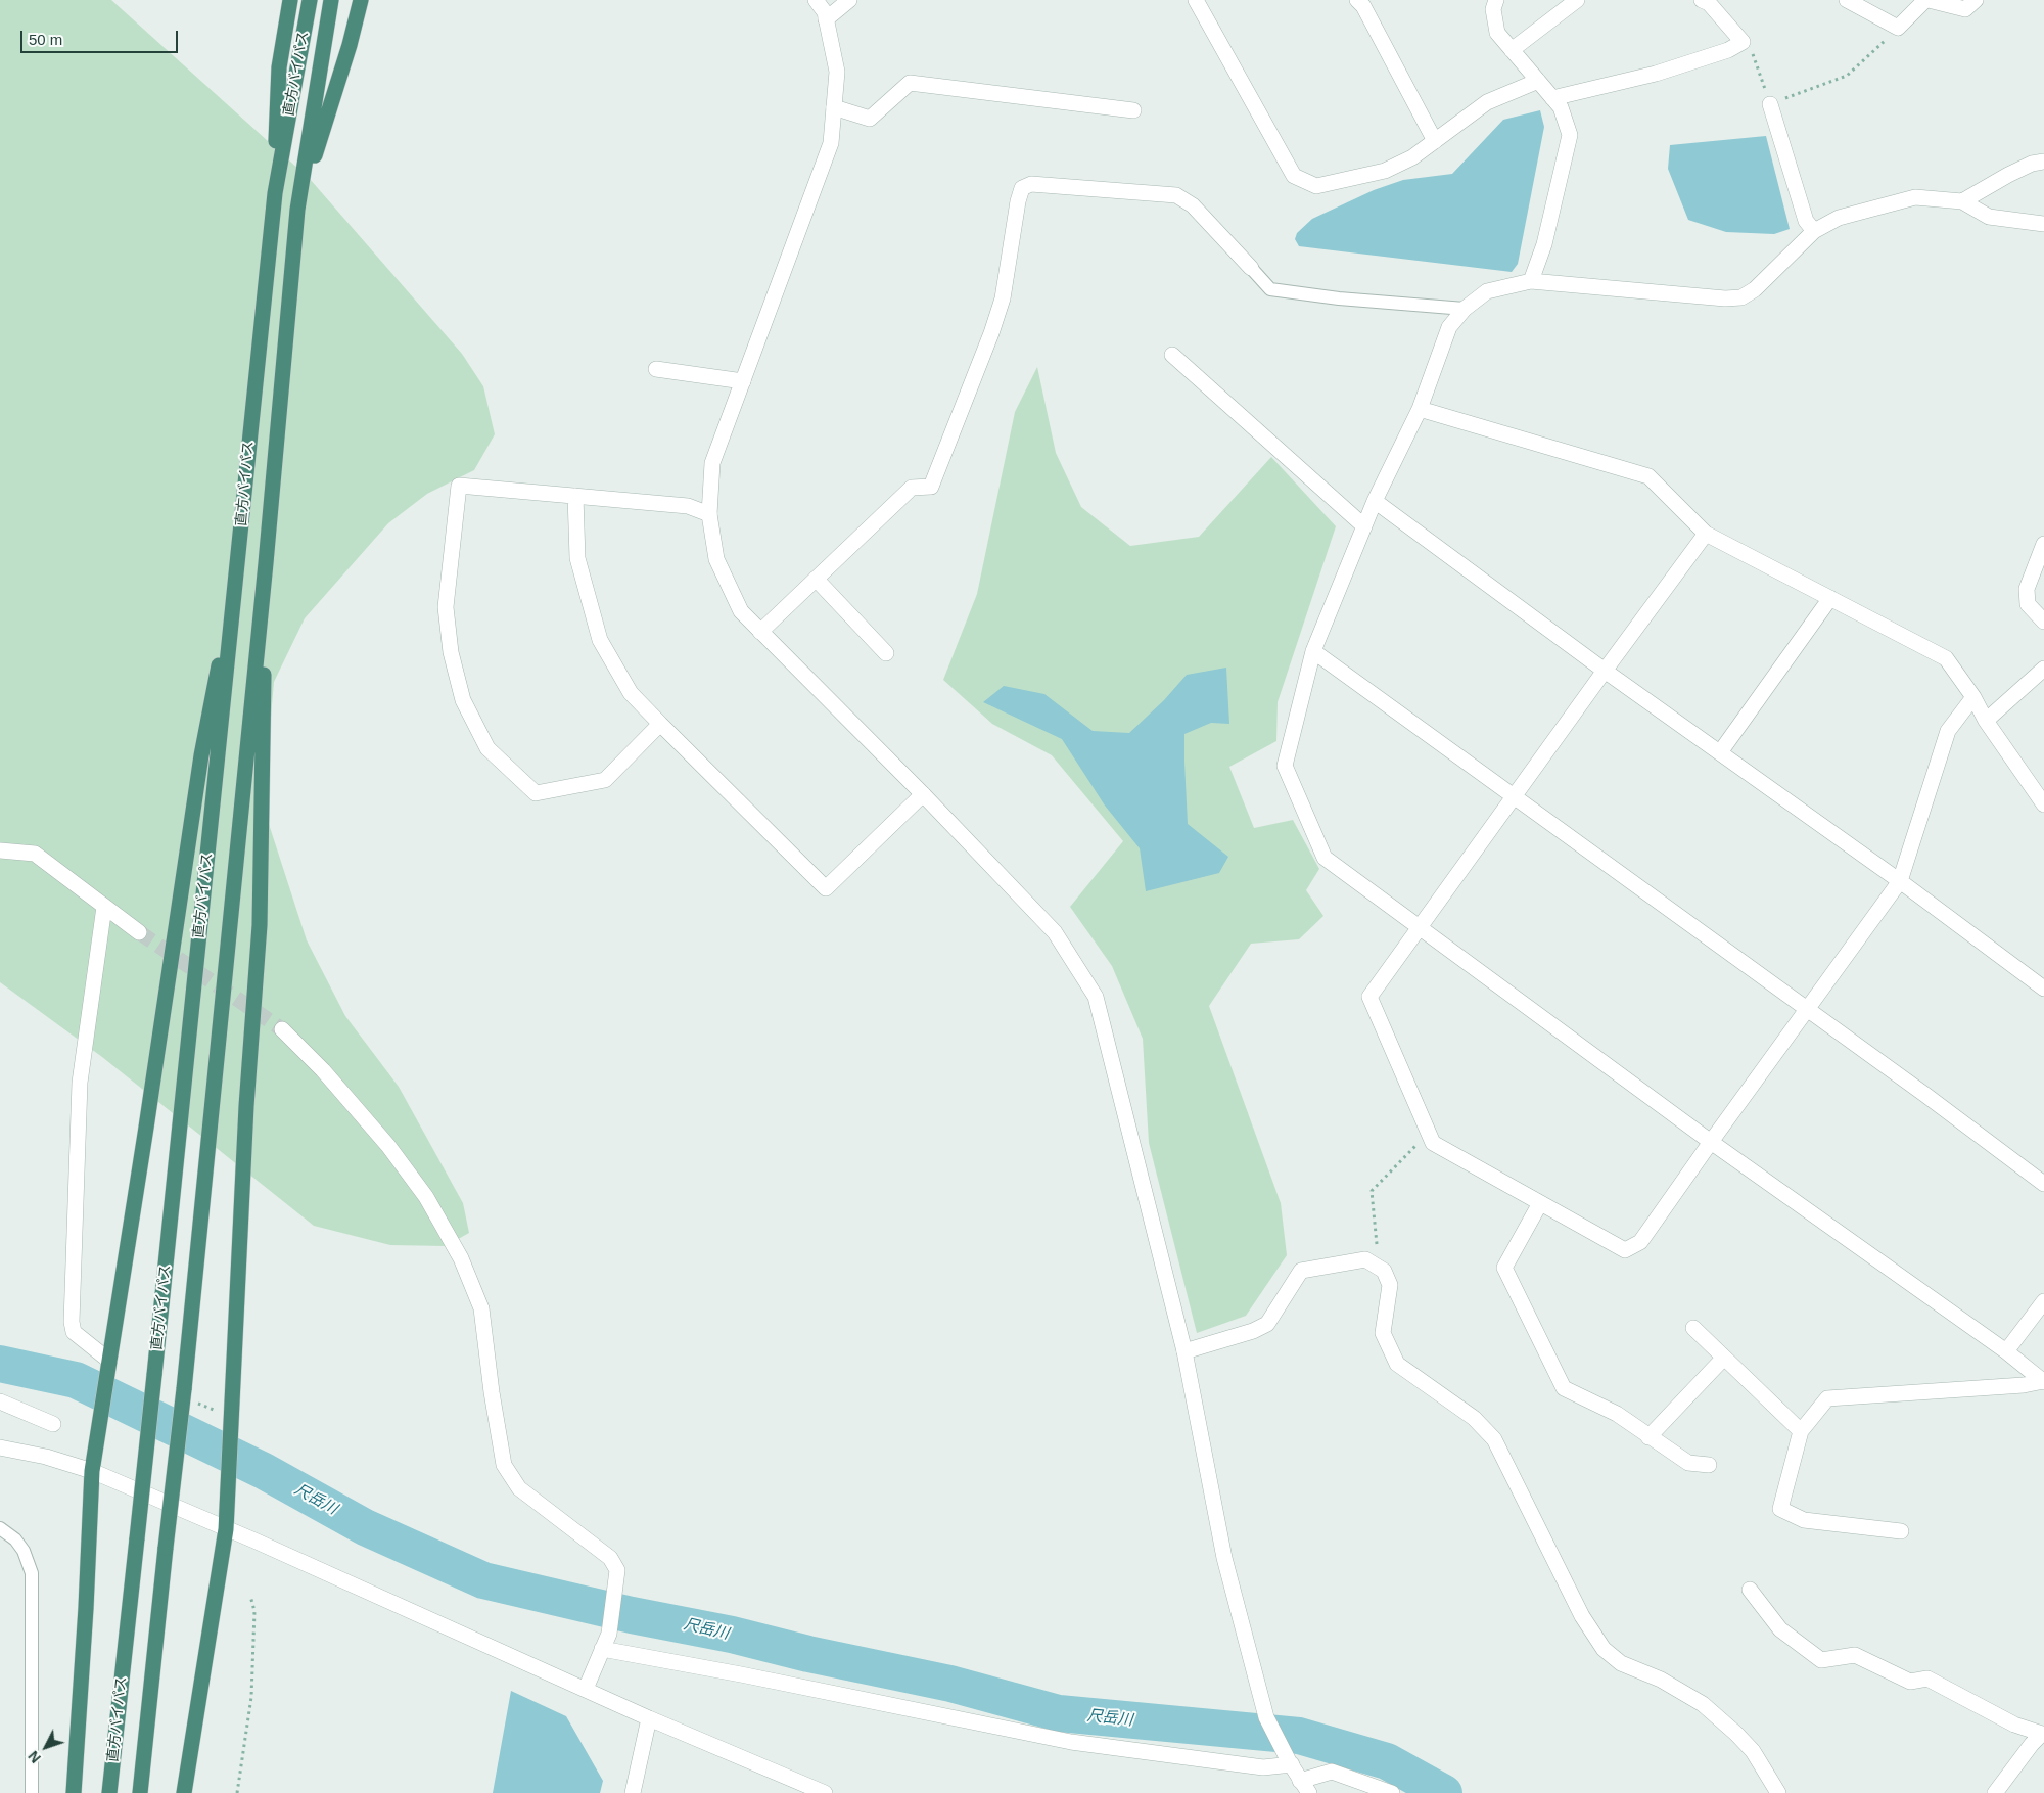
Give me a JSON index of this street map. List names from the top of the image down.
{
  "streets": {
    "highway": ["直方バイパス"]
  },
  "water": ["尺岳川"],
  "scale_bar": "50 m",
  "north": "bottom left"
}
